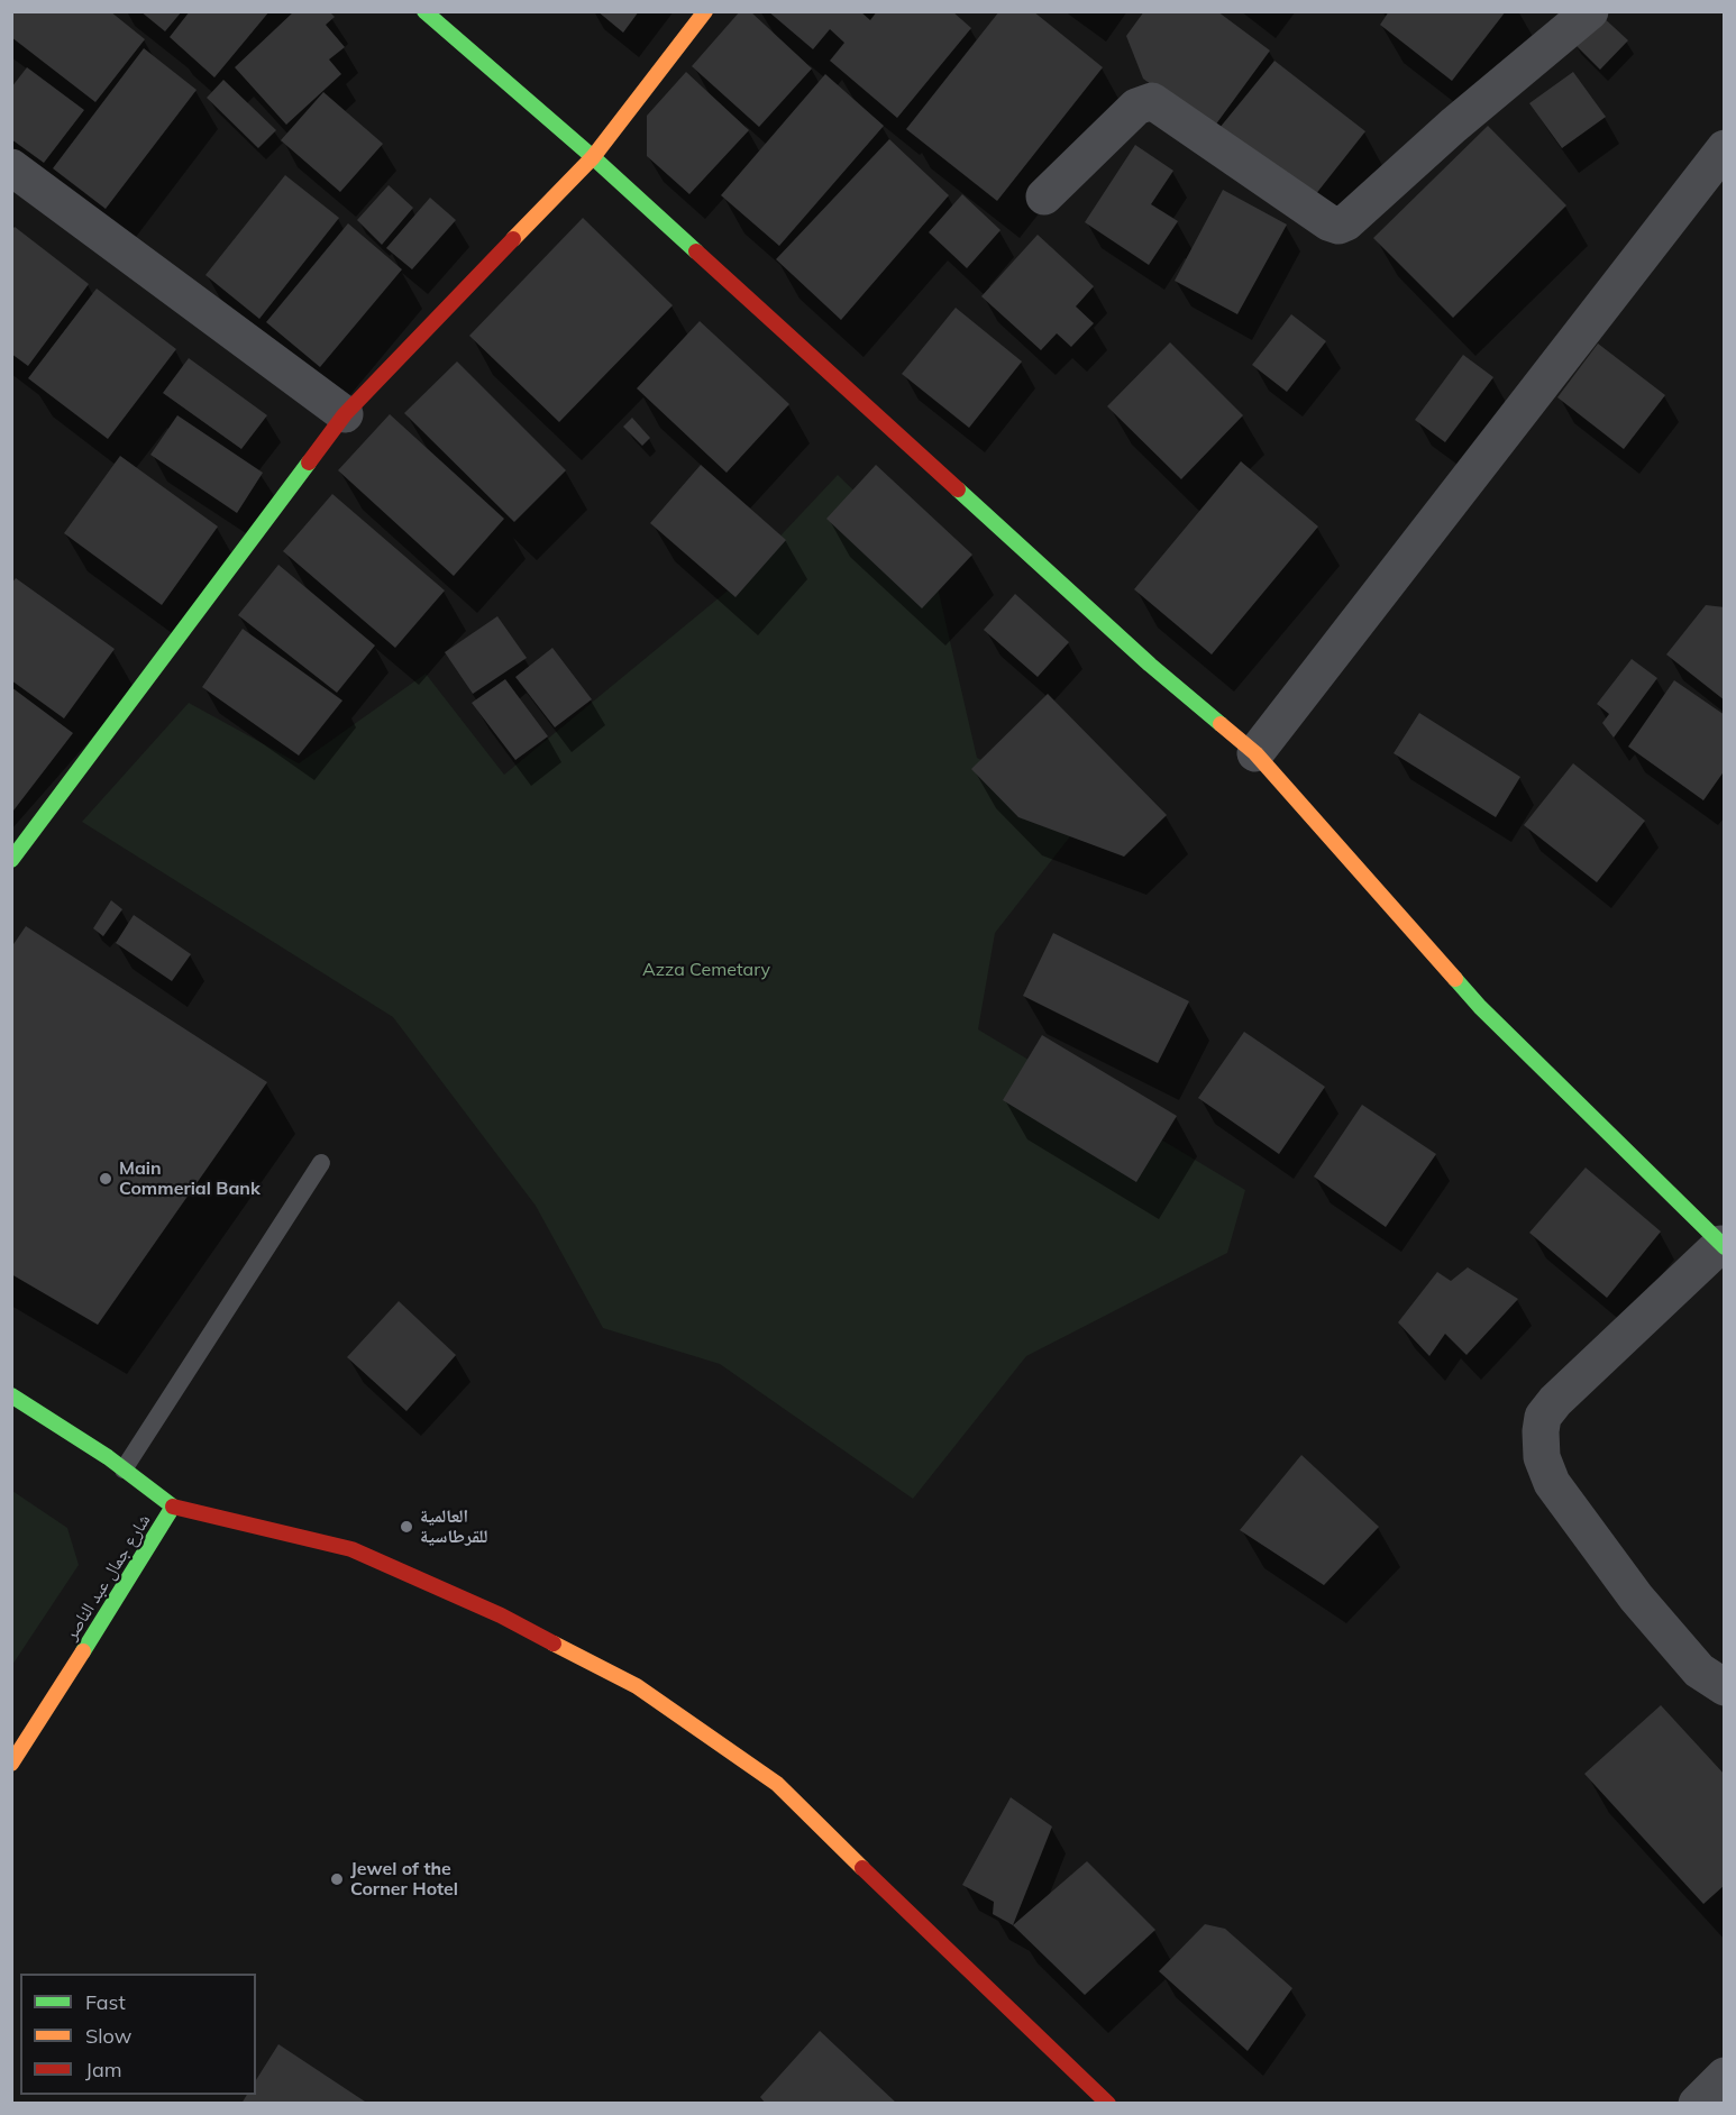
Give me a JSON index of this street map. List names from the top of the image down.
{
  "streets": {
    "street": ["شارع جمال عبد الناصر"]
  },
  "parks": ["Azza Cemetary"],
  "places": ["Main Commerial Bank", "العالمية للقرطاسية", "Jewel of the Corner Hotel"],
  "legend": ["Fast", "Slow", "Jam"]
}
